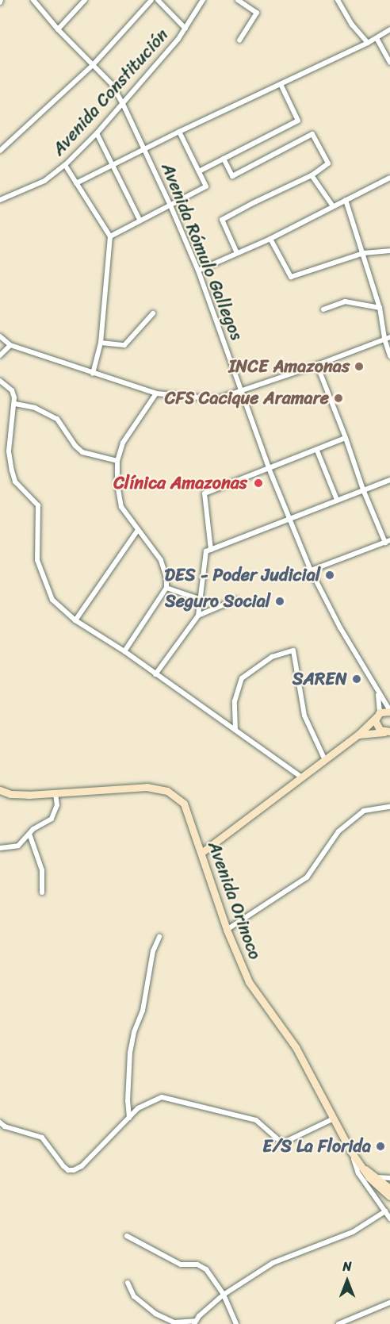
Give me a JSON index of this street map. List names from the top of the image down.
{
  "streets": {
    "main road": ["Avenida Orinoco"],
    "street": ["Avenida Constitución", "Avenida Rómulo Gallegos"]
  },
  "crossings": [
    ["Avenida Constitución", "Avenida Rómulo Gallegos"]
  ],
  "places": [
    "INCE Amazonas",
    "CFS Cacique Aramare",
    "Clínica Amazonas",
    "DES - Poder Judicial",
    "Seguro Social",
    "SAREN",
    "E/S La Florida"
  ],
  "north": "top"
}
